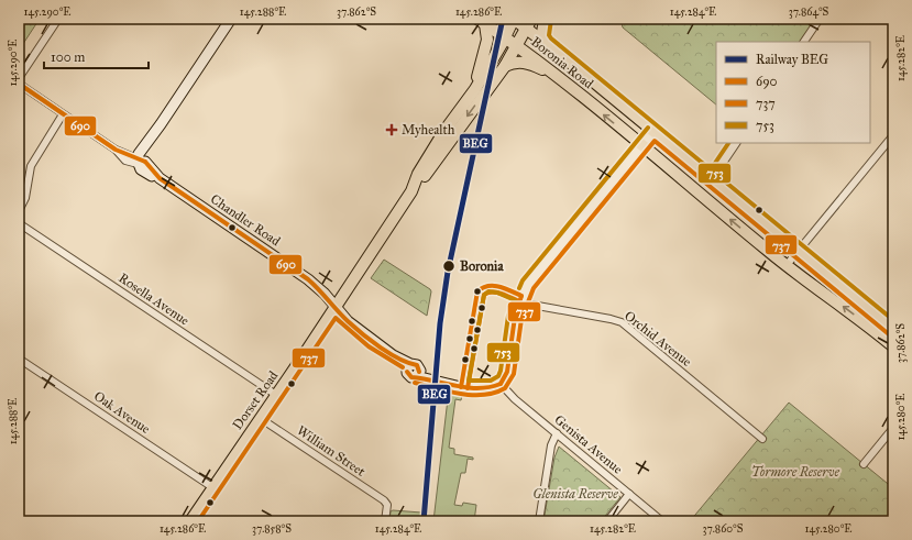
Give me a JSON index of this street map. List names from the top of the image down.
{
  "streets": {
    "main road": ["Boronia Road", "Chandler Road", "Dorset Road"],
    "street": [
      "Rosella Avenue",
      "Orchid Avenue",
      "Oak Avenue",
      "Genista Avenue",
      "William Street"
    ]
  },
  "crossings": [
    ["Boronia Road", "Dorset Road"],
    ["Chandler Road", "Dorset Road"],
    ["Chandler Road", "Genista Avenue"],
    ["Rosella Avenue", "Dorset Road"],
    ["Dorset Road", "Oak Avenue"],
    ["Dorset Road", "William Street"]
  ],
  "parks": ["Tormore Reserve", "Glenista Reserve"],
  "places": {
    "health": ["Myhealth"],
    "other": ["Boronia"]
  },
  "lines": [
    "rail line BEG",
    "transit line 753",
    "transit line 690",
    "transit line 737"
  ],
  "legend": [
    "Railway BEG",
    "690",
    "737",
    "753"
  ],
  "scale_bar": "100 m",
  "coordinates": [
    "145.290°E",
    "145.288°E",
    "37.862°S",
    "145.286°E",
    "145.284°E",
    "37.864°S",
    "145.282°E",
    "145.280°E",
    "37.858°S",
    "37.860°S"
  ]
}
